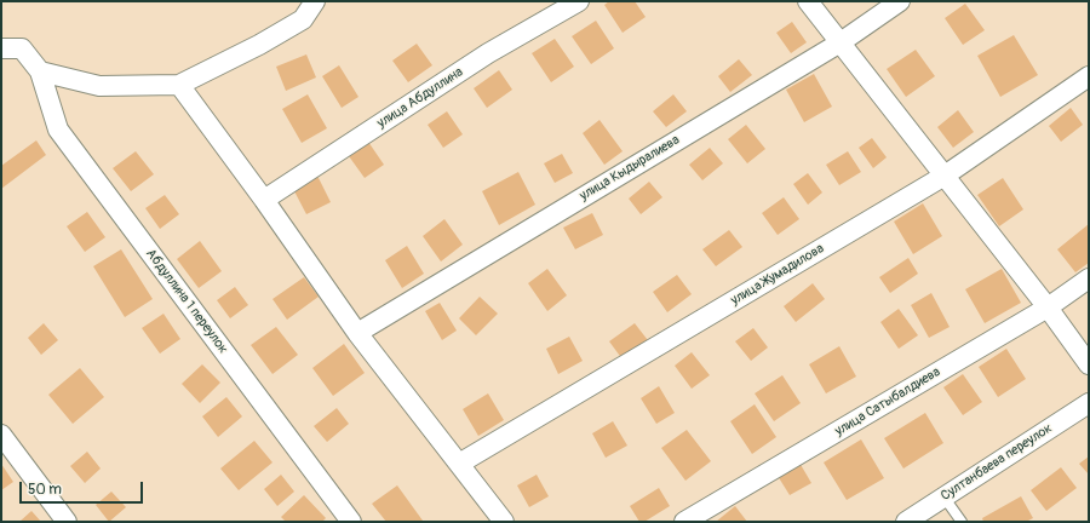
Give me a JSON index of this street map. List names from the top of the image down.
{
  "streets": {
    "street": [
      "улица Абдуллина",
      "улица Кыдыралиева",
      "улица Жумадилова",
      "Абдуллина 1 переулок",
      "улица Сатыбалдиева",
      "Султанбаева переулок"
    ]
  },
  "scale_bar": "50 m"
}
